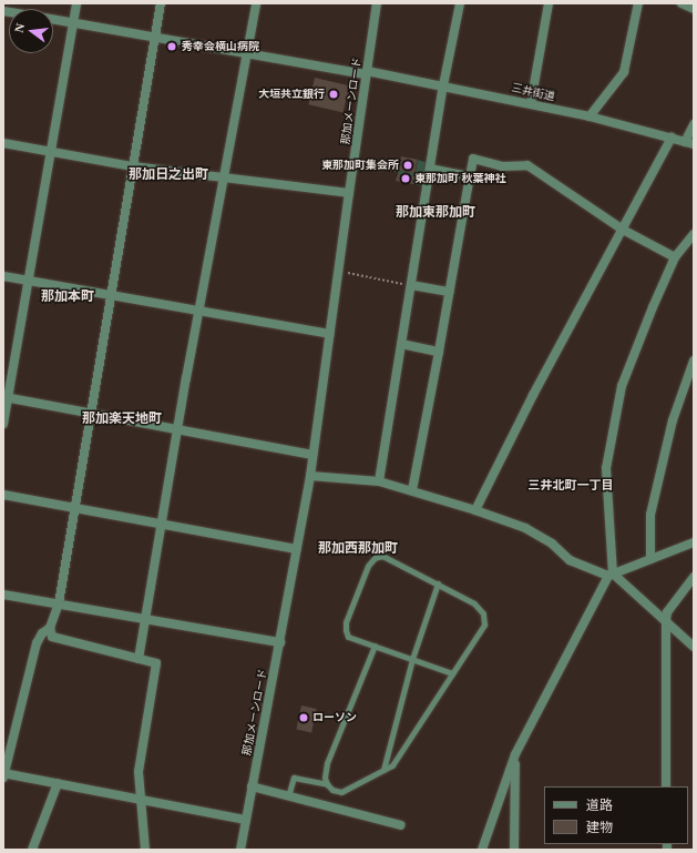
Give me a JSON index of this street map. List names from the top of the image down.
{
  "streets": {
    "street": ["三井街道", "那加メーンロード"]
  },
  "crossings": [
    ["三井街道", "那加メーンロード"]
  ],
  "districts": [
    "那加日之出町",
    "那加東那加町",
    "那加本町",
    "那加楽天地町",
    "三井北町一丁目",
    "那加西那加町"
  ],
  "places": [
    "秀幸会横山病院",
    "大垣共立銀行",
    "東那加町集会所",
    "東那加町 秋葉神社",
    "ローソン"
  ],
  "legend": ["道路", "建物"],
  "north": "left"
}
